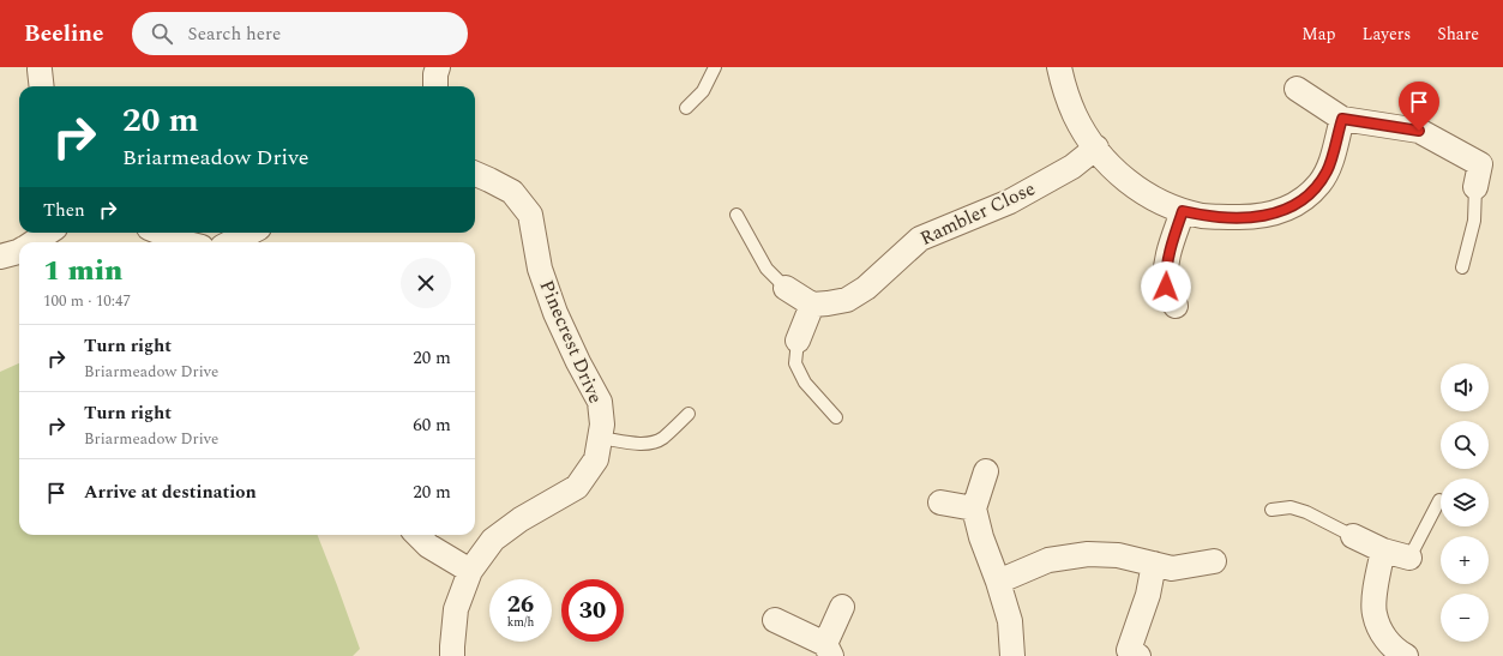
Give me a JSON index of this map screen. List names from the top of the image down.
{
  "streets": {
    "street": ["Rambler Close", "Pinecrest Drive"]
  },
  "page": {
    "header": "Beeline",
    "search": "Search here",
    "nav": ["Map", "Layers", "Share"],
    "turn": ["20 m", "Briarmeadow Drive"],
    "then": "Then",
    "heading": ["1 min", "100 m · 10:47"],
    "list": [
      {
        "name": "Turn right",
        "note": "Briarmeadow Drive",
        "value": "20 m"
      },
      {
        "name": "Turn right",
        "note": "Briarmeadow Drive",
        "value": "60 m"
      },
      {
        "name": "Arrive at destination",
        "value": "20 m"
      }
    ],
    "map_buttons": ["+", "−"],
    "speed": "26 km/h",
    "limit": "30"
  }
}
